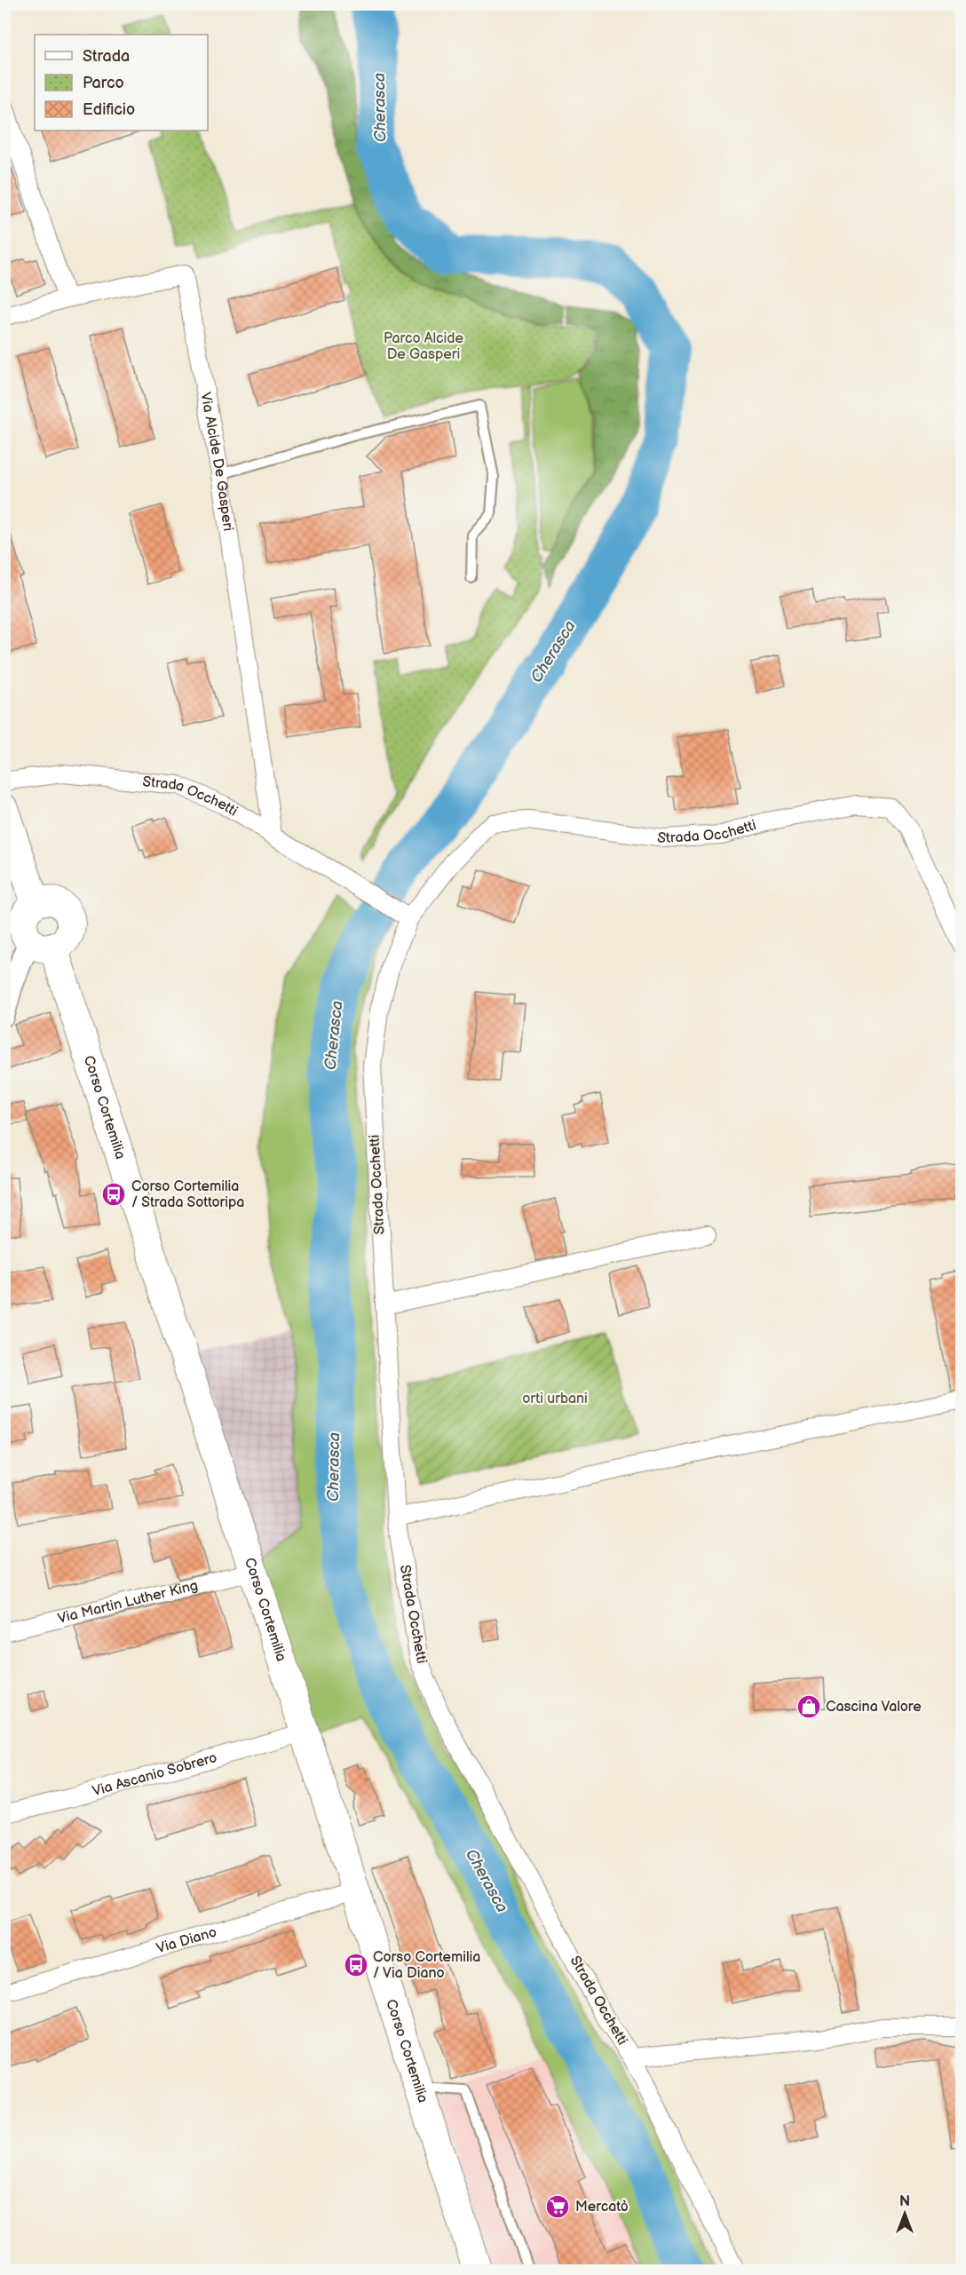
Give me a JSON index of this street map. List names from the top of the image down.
{
  "streets": {
    "main road": ["Corso Cortemilia"],
    "street": [
      "Via Alcide De Gasperi",
      "Strada Occhetti",
      "Via Martin Luther King",
      "Via Ascanio Sobrero",
      "Via Diano"
    ]
  },
  "crossings": [
    ["Via Alcide De Gasperi", "Strada Occhetti"],
    ["Corso Cortemilia", "Via Martin Luther King"],
    ["Corso Cortemilia", "Via Ascanio Sobrero"],
    ["Corso Cortemilia", "Via Diano"]
  ],
  "water": ["Cherasca"],
  "parks": ["Parco Alcide De Gasperi", "orti urbani"],
  "places": {
    "bus stop": ["Corso Cortemilia / Strada Sottoripa", "Corso Cortemilia / Via Diano"],
    "shop": ["Cascina Valore"],
    "supermarket": ["Mercatò"]
  },
  "legend": ["Strada", "Parco", "Edificio"],
  "north": "top"
}
